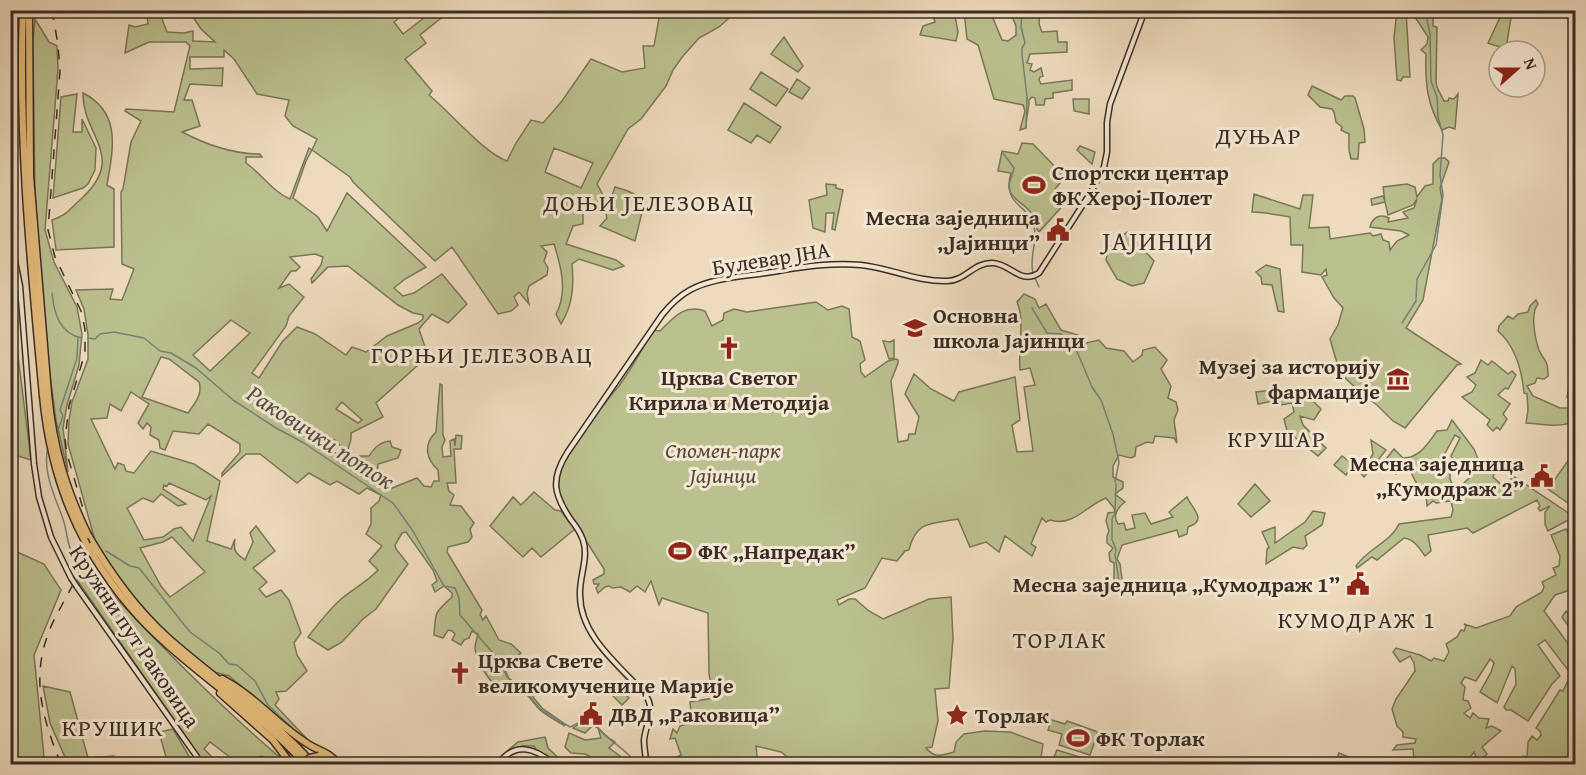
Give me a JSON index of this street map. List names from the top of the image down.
{
  "streets": {
    "main road": ["Булевар ЈНА", "Кружни пут Раковица"]
  },
  "districts": [
    "ДУЊАР",
    "ДОЊИ ЈЕЛЕЗОВАЦ",
    "ЈАЈИНЦИ",
    "ГОРЊИ ЈЕЛЕЗОВАЦ",
    "КРУШАР",
    "КУМОДРАЖ 1",
    "ТОРЛАК",
    "КРУШИК"
  ],
  "water": ["Раковички поток"],
  "parks": ["Спомен-парк Јајинци"],
  "places": {
    "sports": ["Спортски центар ФК Херој-Полет", "ФК „Напредак”", "ФК Торлак"],
    "public building": [
      "Месна заједница „Јајинци”",
      "Месна заједница „Кумодраж 2”",
      "Месна заједница „Кумодраж 1”",
      "ДВД „Раковица”"
    ],
    "school or university": ["Основна школа Јајинци"],
    "church": ["Црква Светог Кирила и Методија", "Црква Свете великомученице Марије"],
    "museum": ["Музеј за историју фармације"],
    "place": ["Торлак"]
  },
  "north": "right"
}
